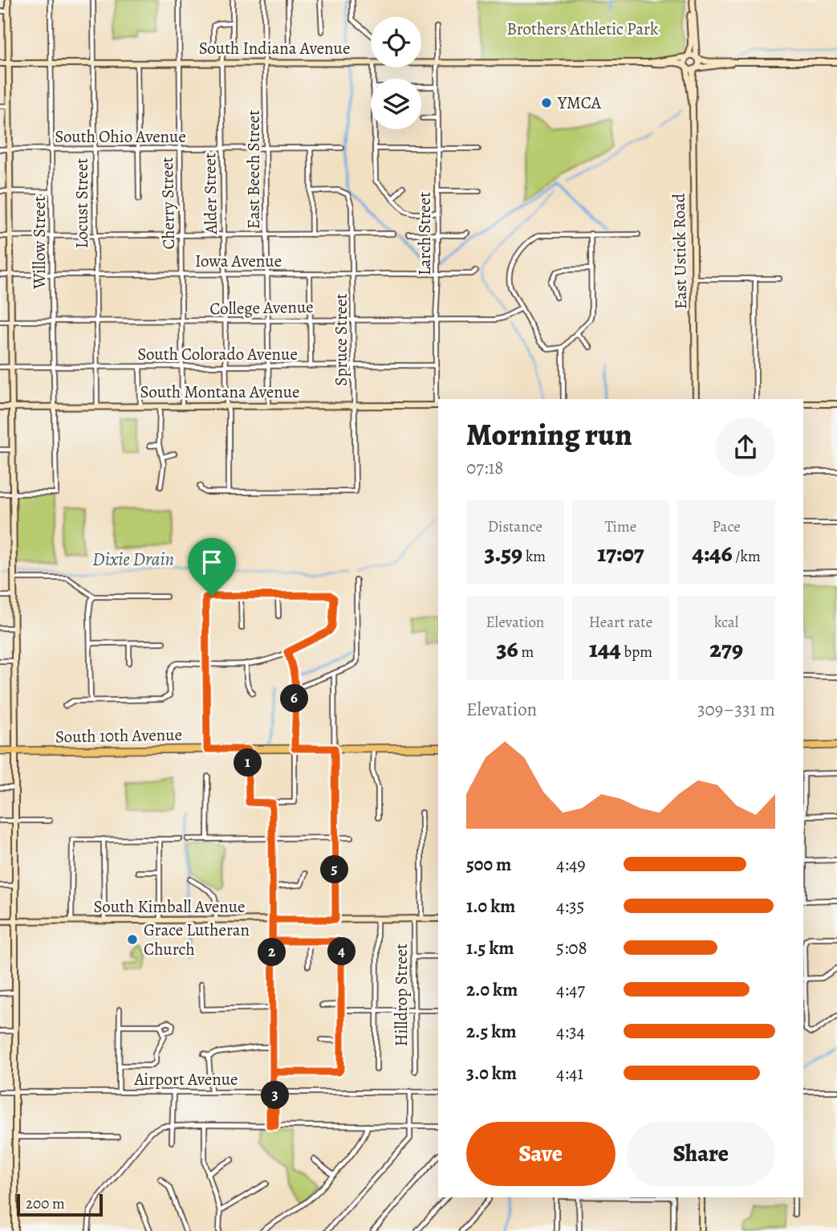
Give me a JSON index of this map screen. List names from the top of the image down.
{
  "streets": {
    "main road": [
      "South Indiana Avenue",
      "East Ustick Road",
      "South Montana Avenue",
      "South 10th Avenue",
      "South Kimball Avenue"
    ],
    "street": [
      "South Ohio Avenue",
      "East Beech Street",
      "Alder Street",
      "Locust Street",
      "Cherry Street",
      "Larch Street",
      "Willow Street",
      "Iowa Avenue",
      "College Avenue",
      "Spruce Street",
      "South Colorado Avenue",
      "Hilldrop Street",
      "Airport Avenue"
    ]
  },
  "crossings": [
    ["South Indiana Avenue", "East Beech Street"],
    ["South Indiana Avenue", "Alder Street"],
    ["South Indiana Avenue", "Locust Street"],
    ["South Indiana Avenue", "Cherry Street"],
    ["South Indiana Avenue", "Larch Street"],
    ["South Indiana Avenue", "Willow Street"],
    ["South Indiana Avenue", "East Ustick Road"],
    ["South Ohio Avenue", "East Beech Street"],
    ["South Ohio Avenue", "Alder Street"],
    ["South Ohio Avenue", "Locust Street"],
    ["South Ohio Avenue", "Cherry Street"],
    ["South Ohio Avenue", "Willow Street"],
    ["East Beech Street", "Iowa Avenue"],
    ["East Beech Street", "College Avenue"],
    ["East Beech Street", "South Colorado Avenue"],
    ["East Beech Street", "South Montana Avenue"],
    ["Alder Street", "Iowa Avenue"],
    ["Alder Street", "College Avenue"],
    ["Alder Street", "Spruce Street"],
    ["Alder Street", "South Colorado Avenue"],
    ["Alder Street", "South Montana Avenue"],
    ["Locust Street", "Iowa Avenue"],
    ["Locust Street", "College Avenue"],
    ["Locust Street", "South Colorado Avenue"],
    ["Locust Street", "South Montana Avenue"],
    ["Cherry Street", "Iowa Avenue"],
    ["Cherry Street", "College Avenue"],
    ["Cherry Street", "South Colorado Avenue"],
    ["Cherry Street", "South Montana Avenue"],
    ["Larch Street", "Iowa Avenue"],
    ["Larch Street", "College Avenue"],
    ["Larch Street", "South Colorado Avenue"],
    ["Larch Street", "South Montana Avenue"],
    ["Willow Street", "Iowa Avenue"],
    ["Willow Street", "College Avenue"],
    ["Willow Street", "South Colorado Avenue"],
    ["Willow Street", "South Montana Avenue"],
    ["Iowa Avenue", "Spruce Street"],
    ["College Avenue", "Spruce Street"],
    ["Spruce Street", "South Colorado Avenue"],
    ["Spruce Street", "South Montana Avenue"],
    ["South Kimball Avenue", "Hilldrop Street"]
  ],
  "water": ["Dixie Drain"],
  "parks": ["Brothers Athletic Park"],
  "places": ["YMCA", "Grace Lutheran Church"],
  "scale_bar": "200 m",
  "page": {
    "heading": ["Morning run", "07:18"],
    "stats": [
      ["Distance", "3.59 km"],
      ["Time", "17:07"],
      ["Pace", "4:46 /km"],
      ["Elevation", "36 m"],
      ["Heart rate", "144 bpm"],
      ["kcal", "279"]
    ],
    "pins": [
      "6",
      "1",
      "5",
      "4",
      "2",
      "3"
    ],
    "chart": ["Elevation", "309–331 m"],
    "list": [
      {
        "name": "500 m",
        "note": "4:49"
      },
      {
        "name": "1.0 km",
        "note": "4:35"
      },
      {
        "name": "1.5 km",
        "note": "5:08"
      },
      {
        "name": "2.0 km",
        "note": "4:47"
      },
      {
        "name": "2.5 km",
        "note": "4:34"
      },
      {
        "name": "3.0 km",
        "note": "4:41"
      }
    ],
    "buttons": ["Save", "Share"],
    "scale": "200 m"
  }
}
